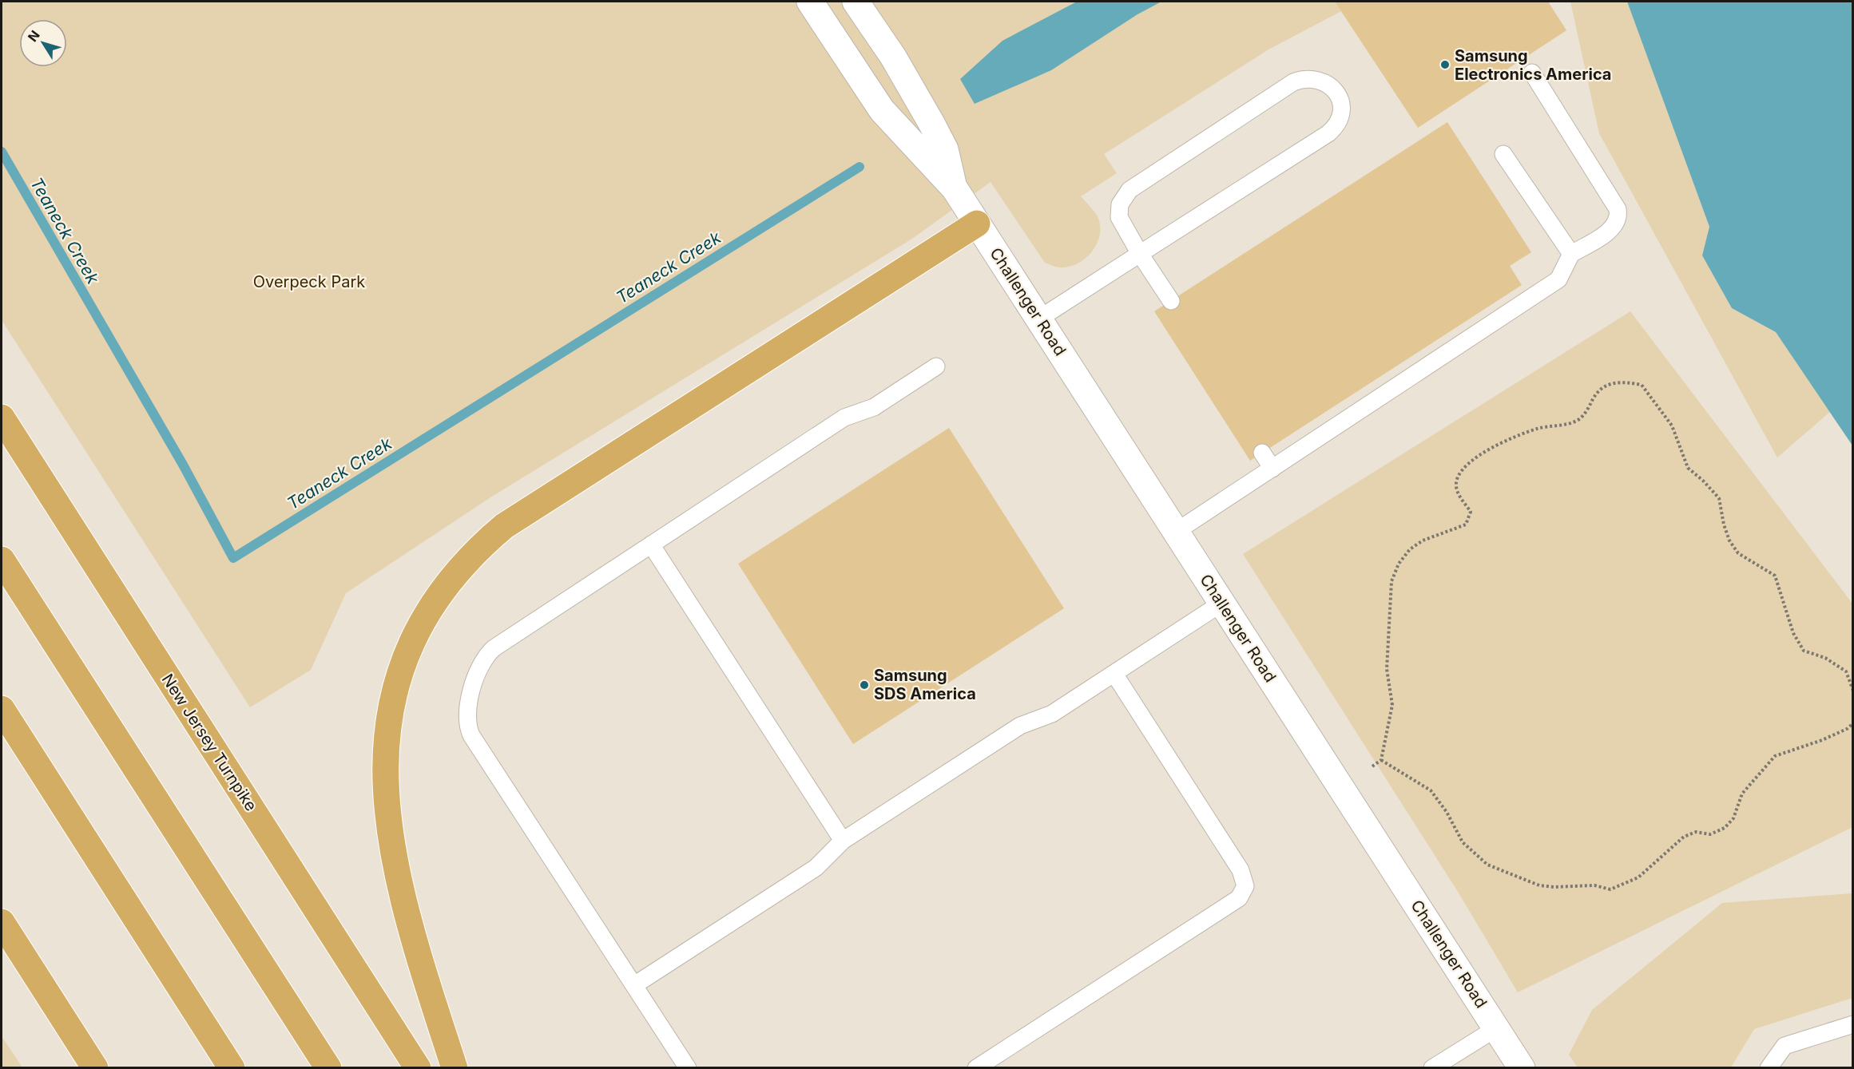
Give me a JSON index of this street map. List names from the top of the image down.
{
  "streets": {
    "highway": ["New Jersey Turnpike"],
    "main road": ["Challenger Road"]
  },
  "water": ["Teaneck Creek"],
  "parks": ["Overpeck Park"],
  "places": ["Samsung Electronics America", "Samsung SDS America"],
  "north": "top left"
}
